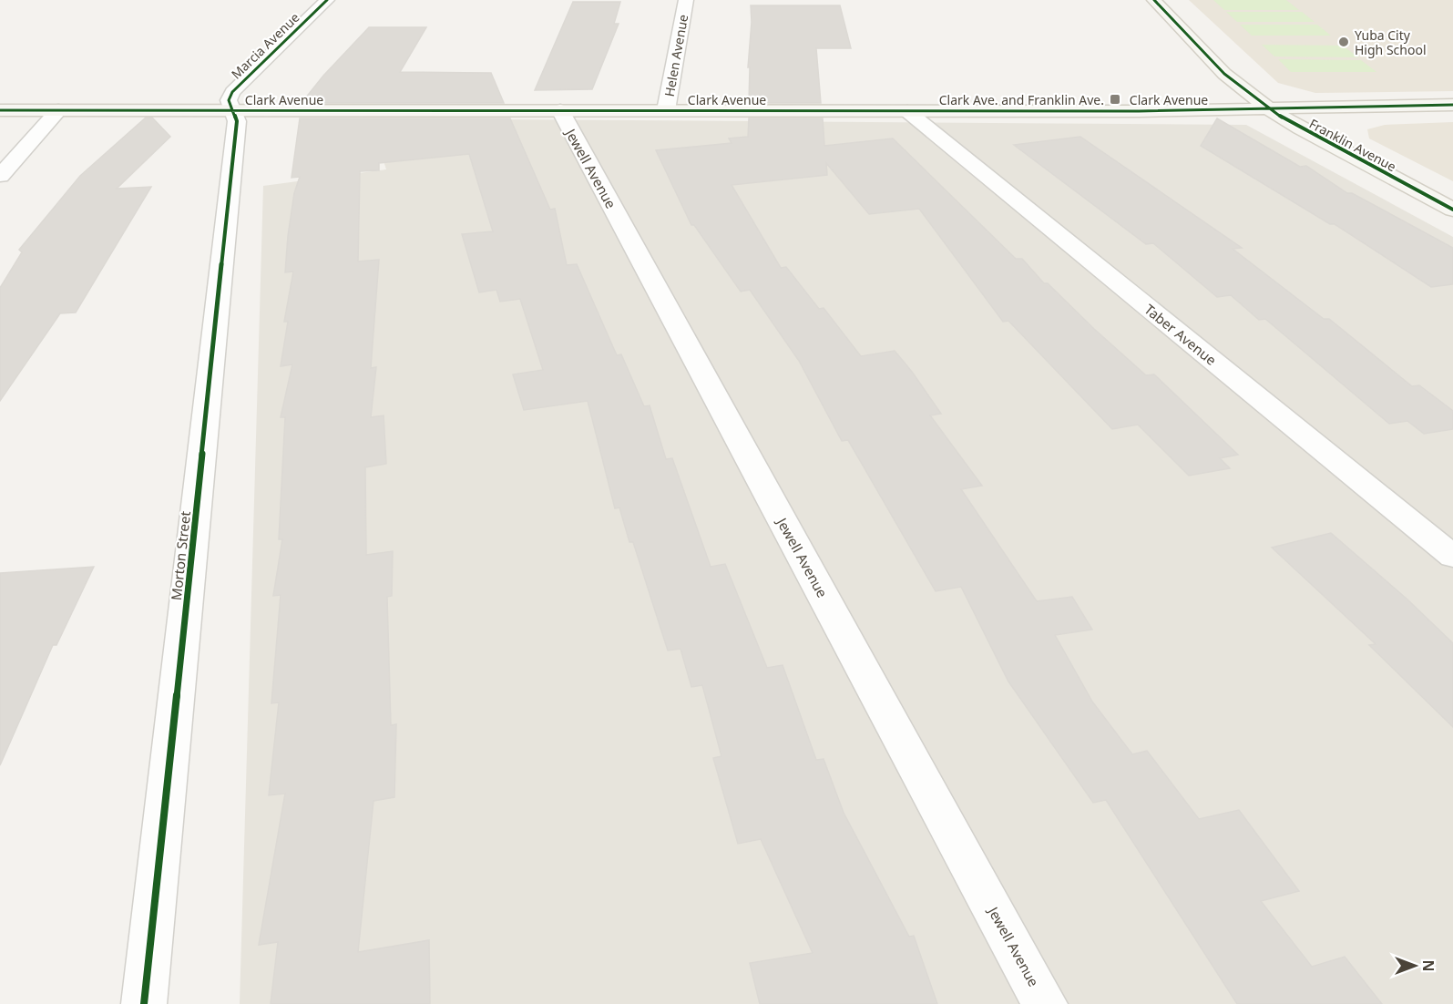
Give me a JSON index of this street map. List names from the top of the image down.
{
  "streets": {
    "street": [
      "Marcia Avenue",
      "Helen Avenue",
      "Clark Avenue",
      "Franklin Avenue",
      "Jewell Avenue",
      "Taber Avenue",
      "Morton Street"
    ]
  },
  "crossings": [
    ["Marcia Avenue", "Clark Avenue"],
    ["Marcia Avenue", "Morton Street"],
    ["Helen Avenue", "Clark Avenue"],
    ["Clark Avenue", "Franklin Avenue"],
    ["Clark Avenue", "Jewell Avenue"],
    ["Clark Avenue", "Taber Avenue"],
    ["Clark Avenue", "Morton Street"]
  ],
  "places": {
    "other": ["Yuba City High School"],
    "transit": ["Clark Ave. and Franklin Ave."]
  },
  "north": "right"
}
